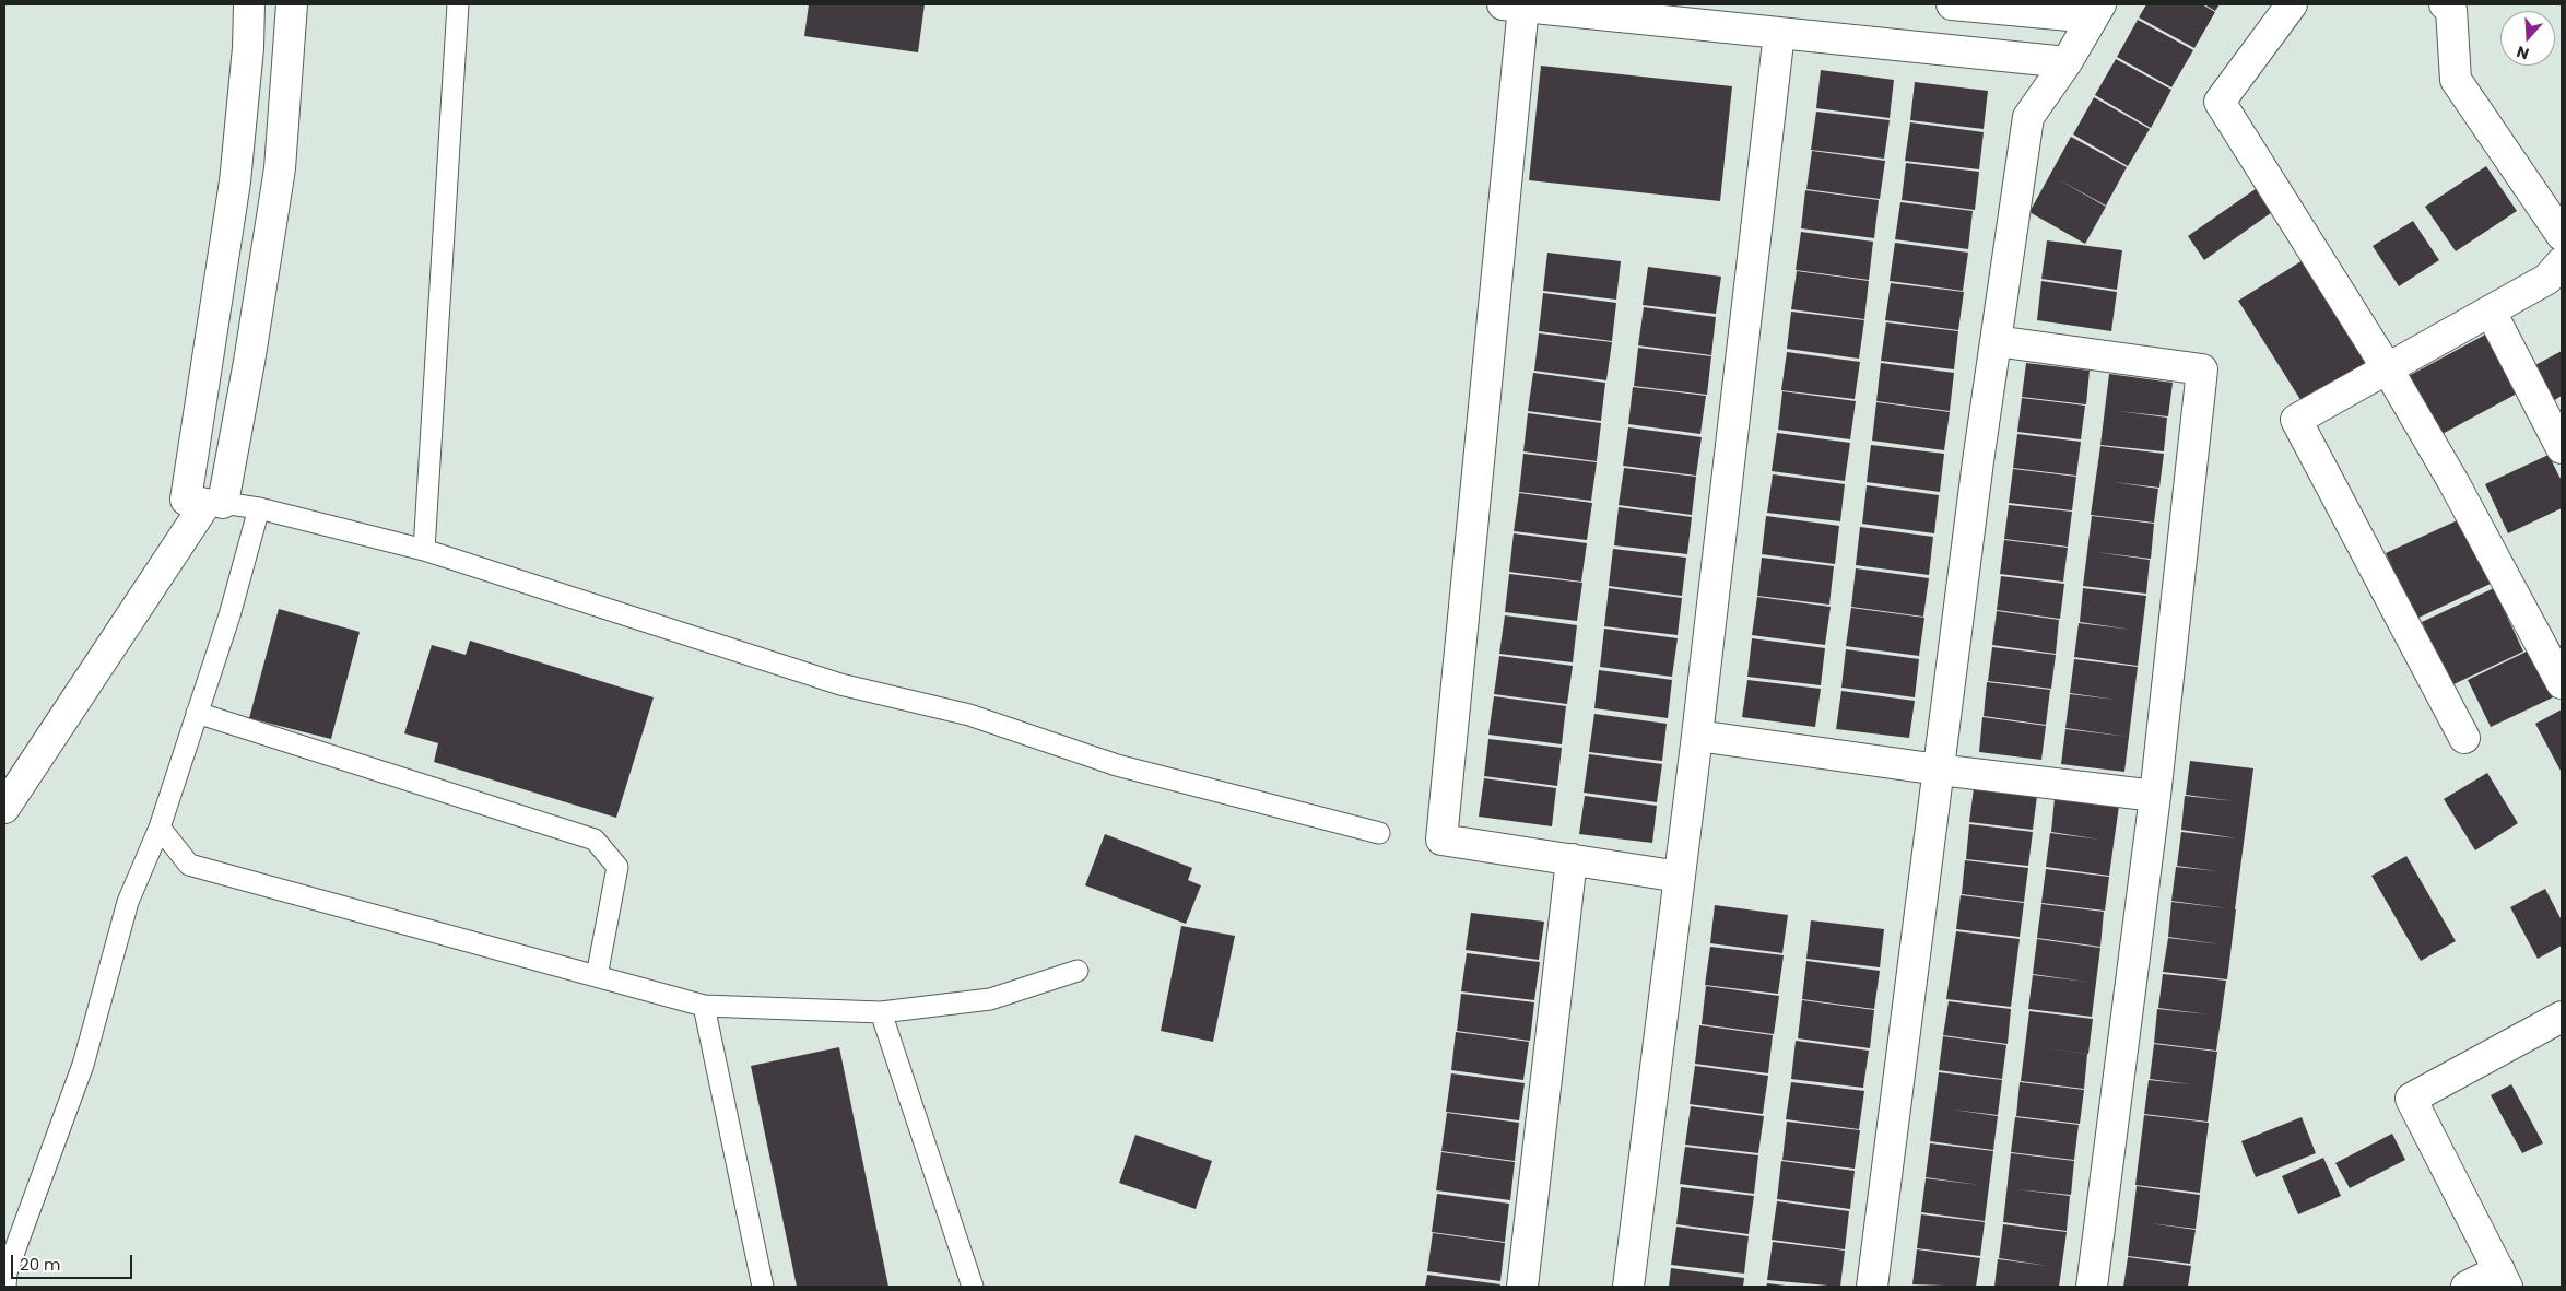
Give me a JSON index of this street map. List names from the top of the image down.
{
  "scale_bar": "20 m",
  "north": "bottom"
}
